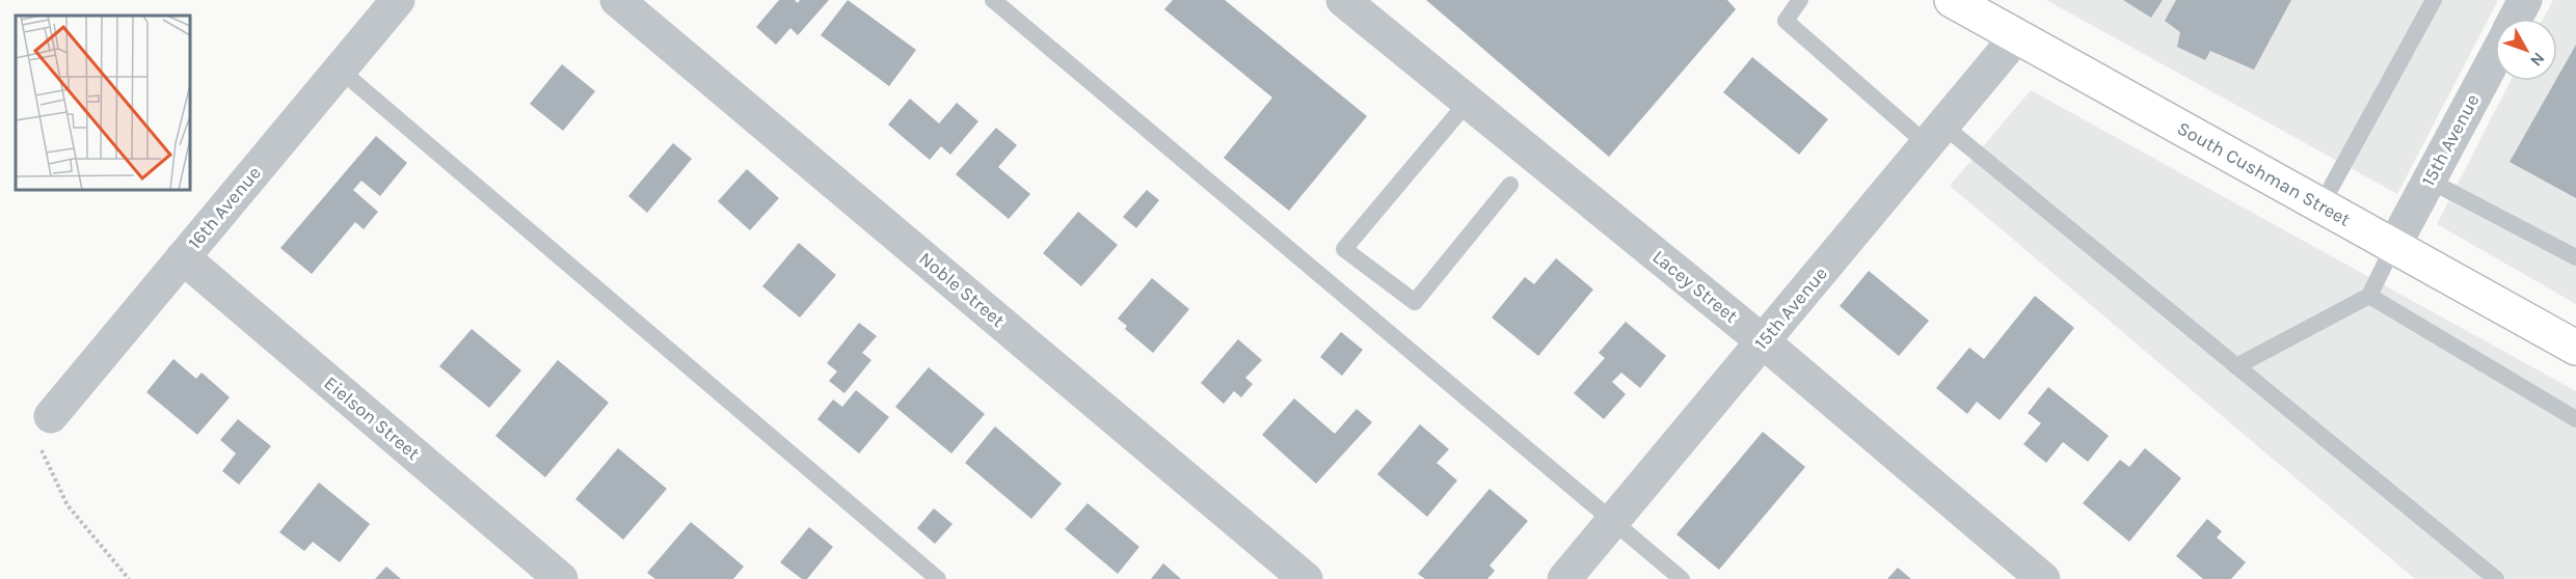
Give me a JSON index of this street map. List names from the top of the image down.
{
  "streets": {
    "main road": ["South Cushman Street"],
    "street": [
      "15th Avenue",
      "16th Avenue",
      "Lacey Street",
      "Noble Street",
      "Eielson Street"
    ]
  },
  "crossings": [
    ["15th Avenue", "South Cushman Street"],
    ["15th Avenue", "Lacey Street"],
    ["16th Avenue", "Eielson Street"]
  ],
  "north": "bottom right"
}
